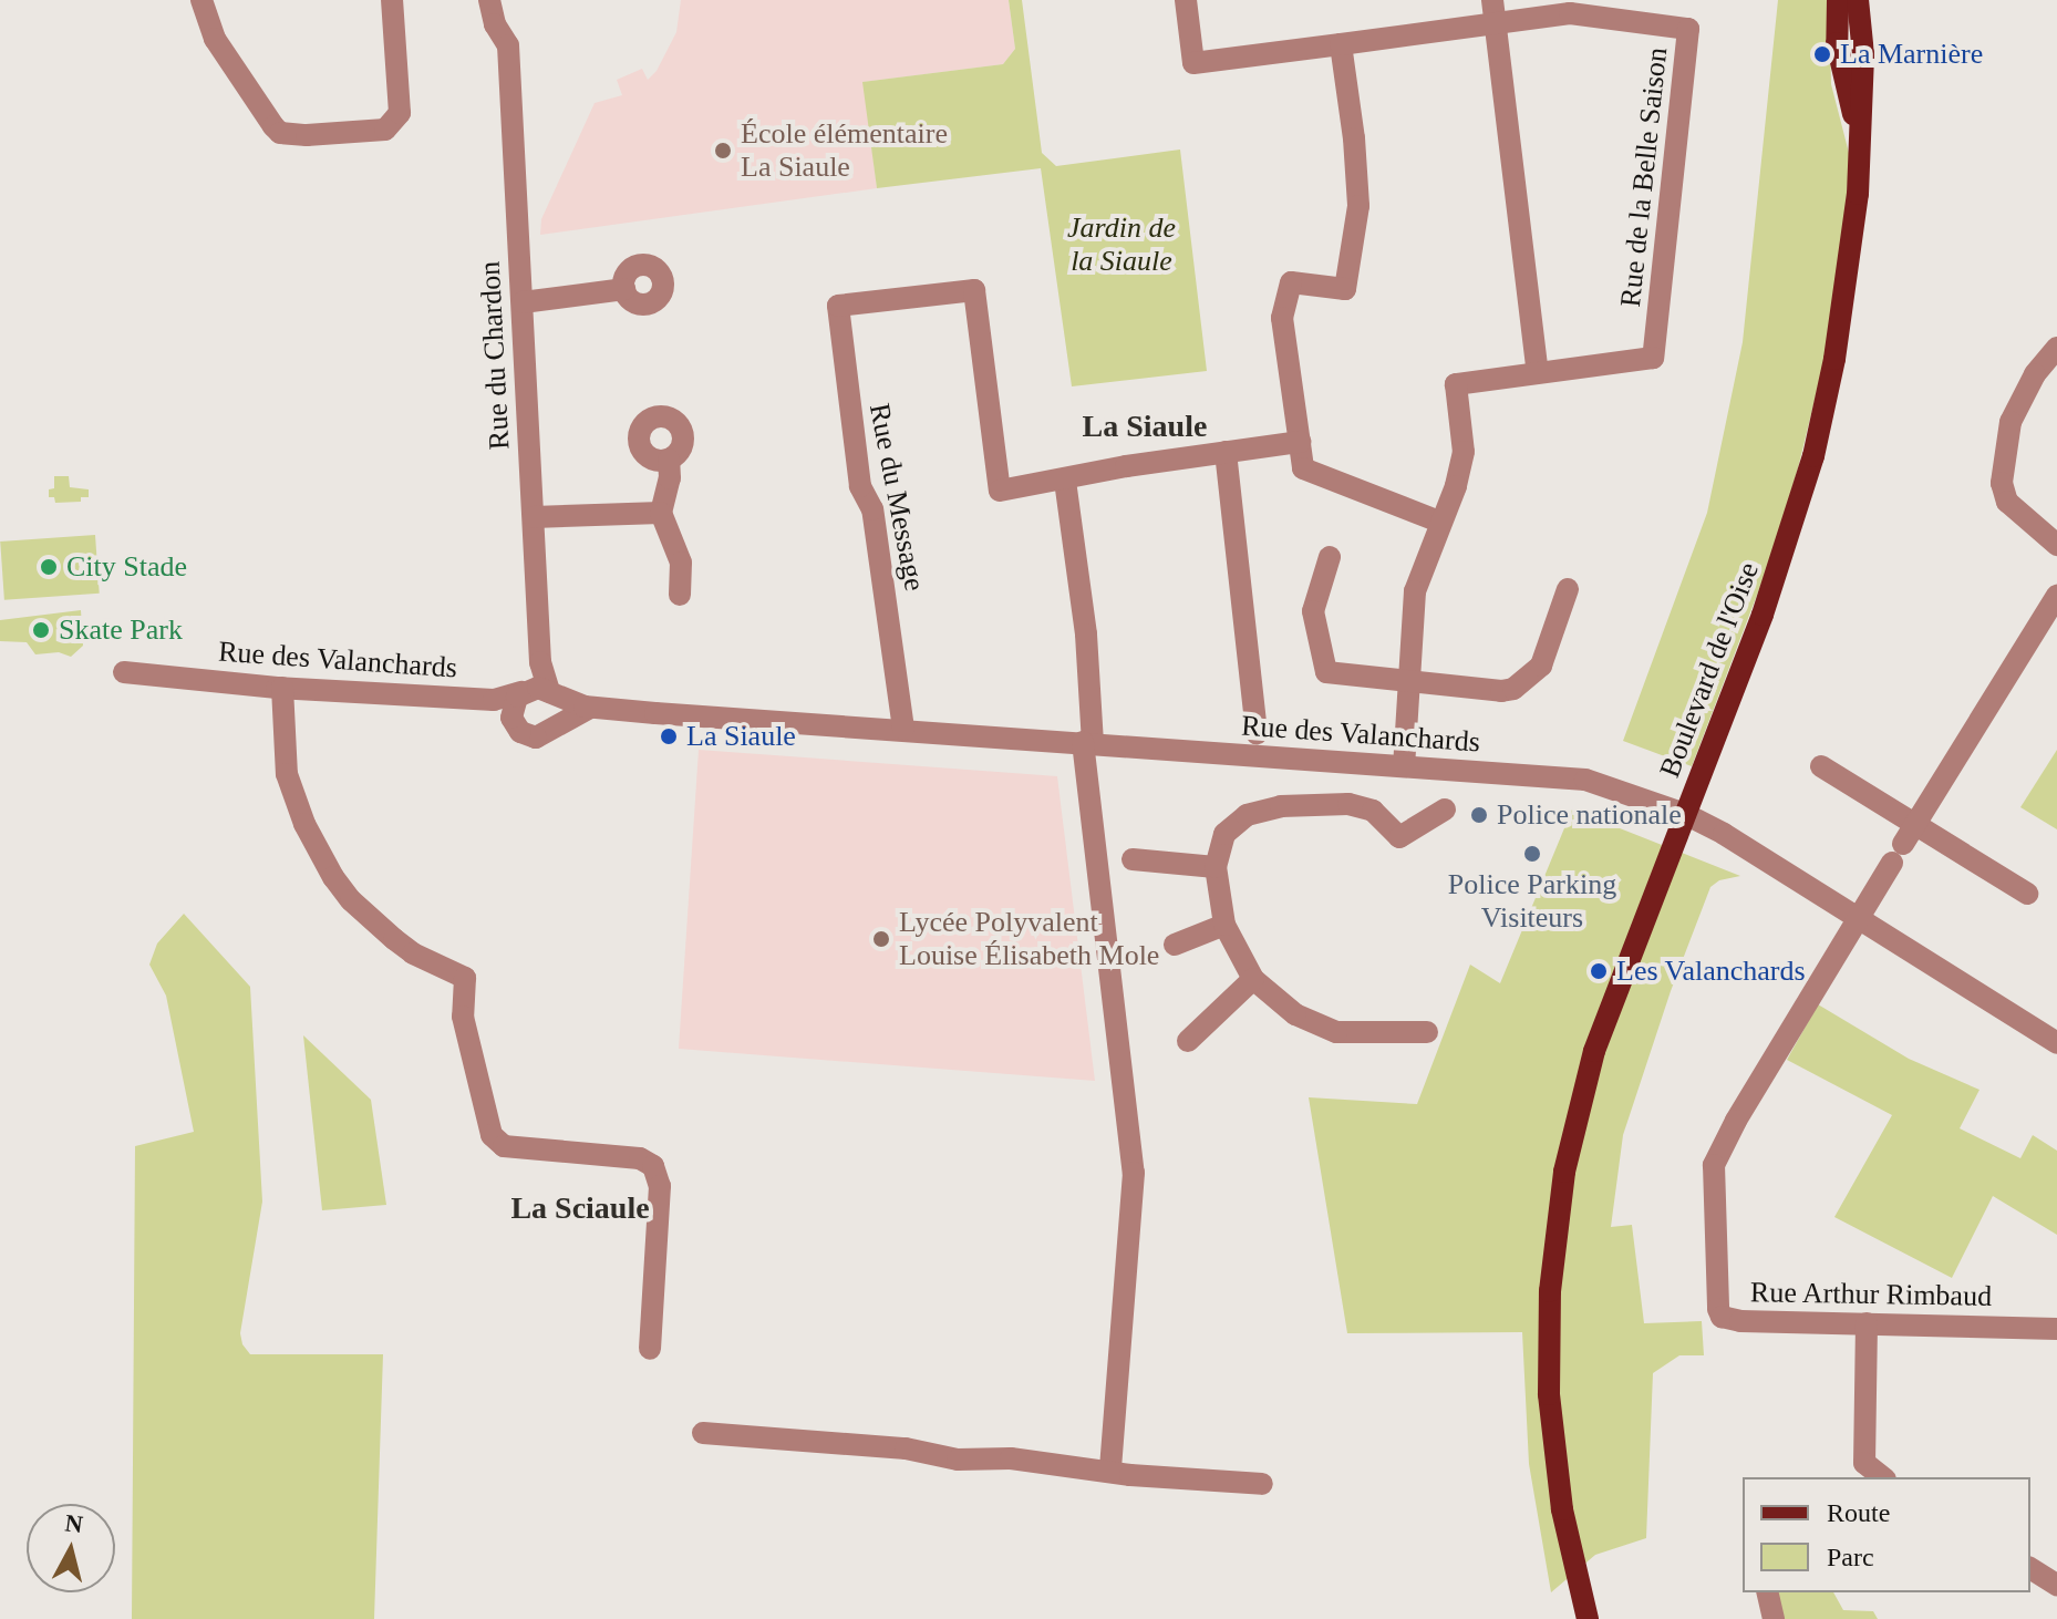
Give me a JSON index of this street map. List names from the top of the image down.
{
  "streets": {
    "main road": ["Boulevard de l'Oise"],
    "street": [
      "Rue de la Belle Saison",
      "Rue du Chardon",
      "Rue du Message",
      "Rue des Valanchards",
      "Rue Arthur Rimbaud"
    ]
  },
  "crossings": [
    ["Rue de la Belle Saison", "Rue des Valanchards"],
    ["Rue du Chardon", "Rue des Valanchards"],
    ["Rue du Message", "Rue des Valanchards"],
    ["Rue des Valanchards", "Boulevard de l'Oise"],
    ["Rue des Valanchards", "Rue Arthur Rimbaud"]
  ],
  "districts": ["La Siaule", "La Sciaule"],
  "parks": ["Jardin de la Siaule"],
  "places": [
    "La Marnière",
    "École élémentaire La Siaule",
    "City Stade",
    "Skate Park",
    "La Siaule",
    "Police nationale",
    "Police Parking Visiteurs",
    "Lycée Polyvalent Louise Élisabeth Mole",
    "Les Valanchards"
  ],
  "legend": ["Route", "Parc"],
  "north": "top"
}
